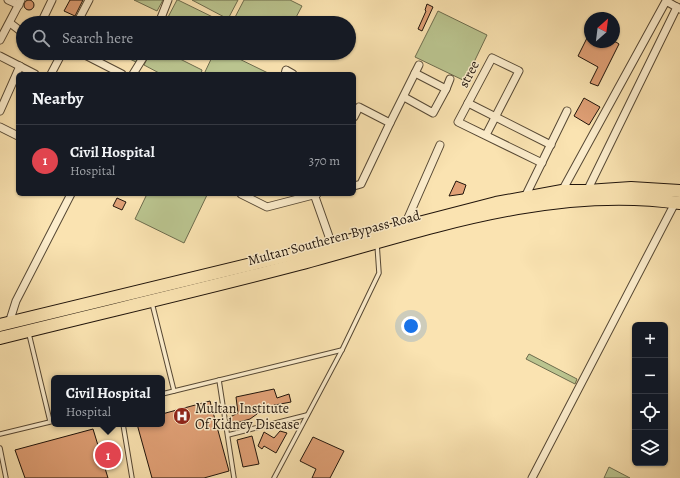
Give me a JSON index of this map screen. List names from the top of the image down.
{
  "streets": {
    "highway": ["Multan Southeren Bypass Road"],
    "street": ["stree"]
  },
  "places": {
    "hospital": ["Multan Institute Of Kidney Disease"]
  },
  "north": "top right",
  "page": {
    "search": "Search here",
    "heading": "Nearby",
    "list": [
      {
        "mark": "1",
        "name": "Civil Hospital",
        "note": "Hospital",
        "value": "370 m"
      }
    ],
    "map_buttons": ["+", "−"],
    "popup": ["Civil Hospital", "Hospital"],
    "pins": "1"
  }
}
